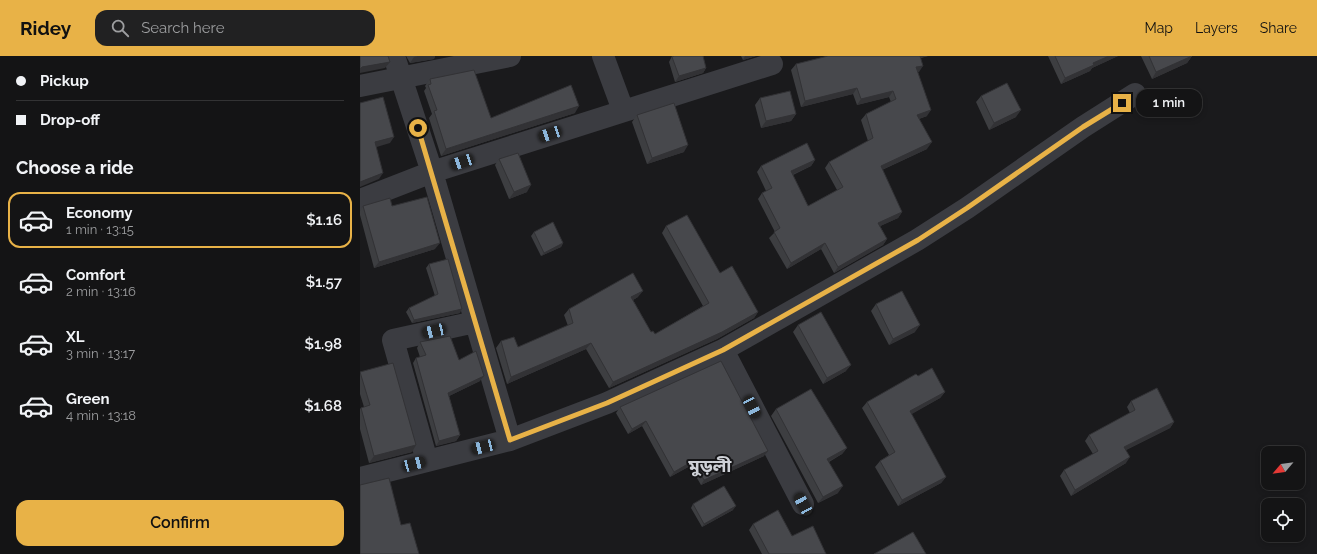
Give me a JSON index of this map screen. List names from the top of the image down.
{
  "districts": ["মুড়লী"],
  "north": "bottom left",
  "page": {
    "header": "Ridey",
    "search": "Search here",
    "nav": ["Map", "Layers", "Share"],
    "banner": ["Pickup", "Drop-off"],
    "bubble": "1 min",
    "heading": "Choose a ride",
    "list": [
      {
        "name": "Economy",
        "note": "1 min · 13:15",
        "value": "$1.16"
      },
      {
        "name": "Comfort",
        "note": "2 min · 13:16",
        "value": "$1.57"
      },
      {
        "name": "XL",
        "note": "3 min · 13:17",
        "value": "$1.98"
      },
      {
        "name": "Green",
        "note": "4 min · 13:18",
        "value": "$1.68"
      }
    ],
    "buttons": "Confirm"
  }
}
